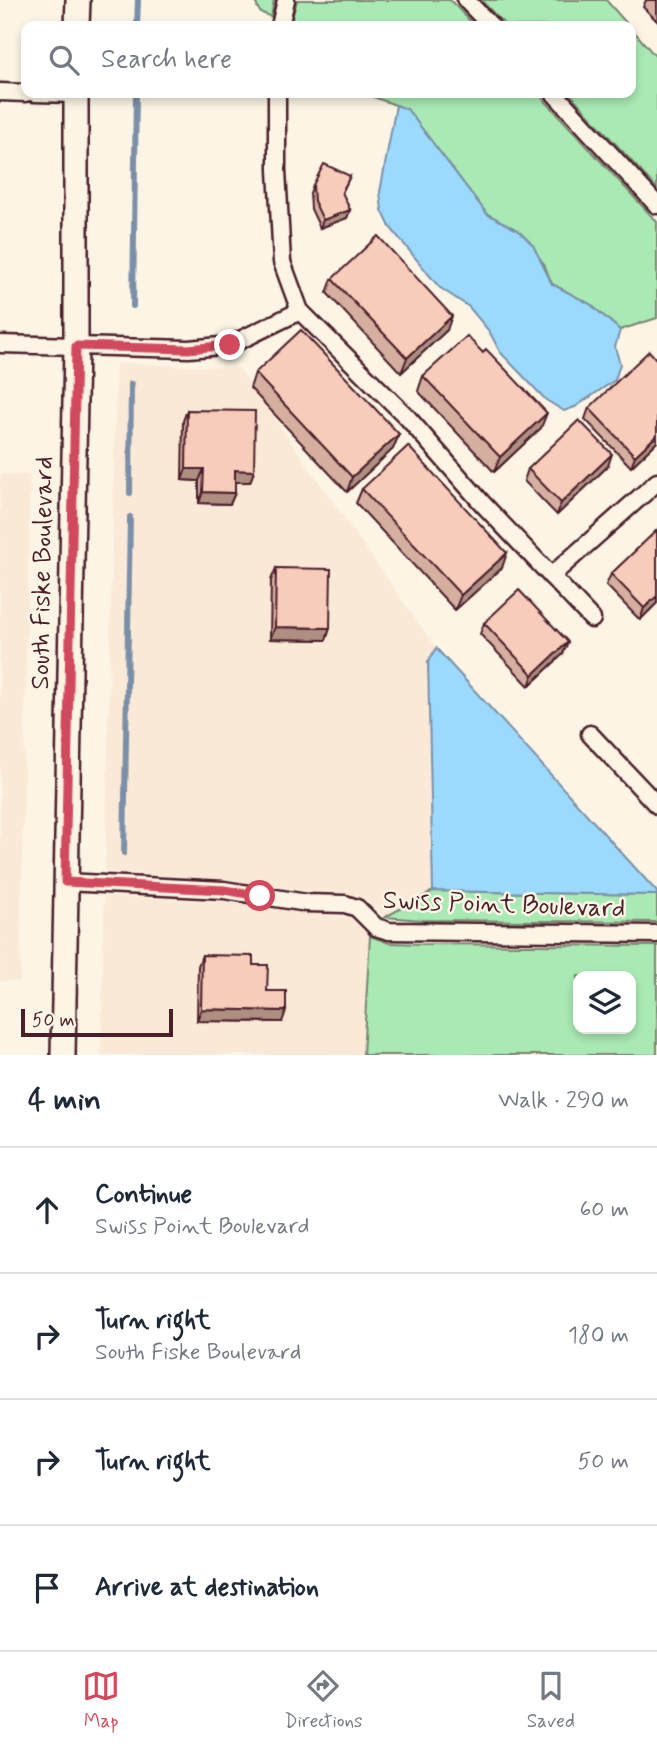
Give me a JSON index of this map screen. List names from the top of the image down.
{
  "streets": {
    "main road": ["South Fiske Boulevard"],
    "street": ["Swiss Point Boulevard"]
  },
  "crossings": [
    ["South Fiske Boulevard", "Swiss Point Boulevard"]
  ],
  "scale_bar": "50 m",
  "page": {
    "search": "Search here",
    "scale": "50 m",
    "heading": ["4 min", "Walk · 290 m"],
    "list": [
      ["Continue", "Swiss Point Boulevard", "60 m"],
      ["Turn right", "South Fiske Boulevard", "180 m"],
      ["Turn right", "50 m"],
      "Arrive at destination"
    ],
    "nav": ["Map", "Directions", "Saved"]
  }
}
